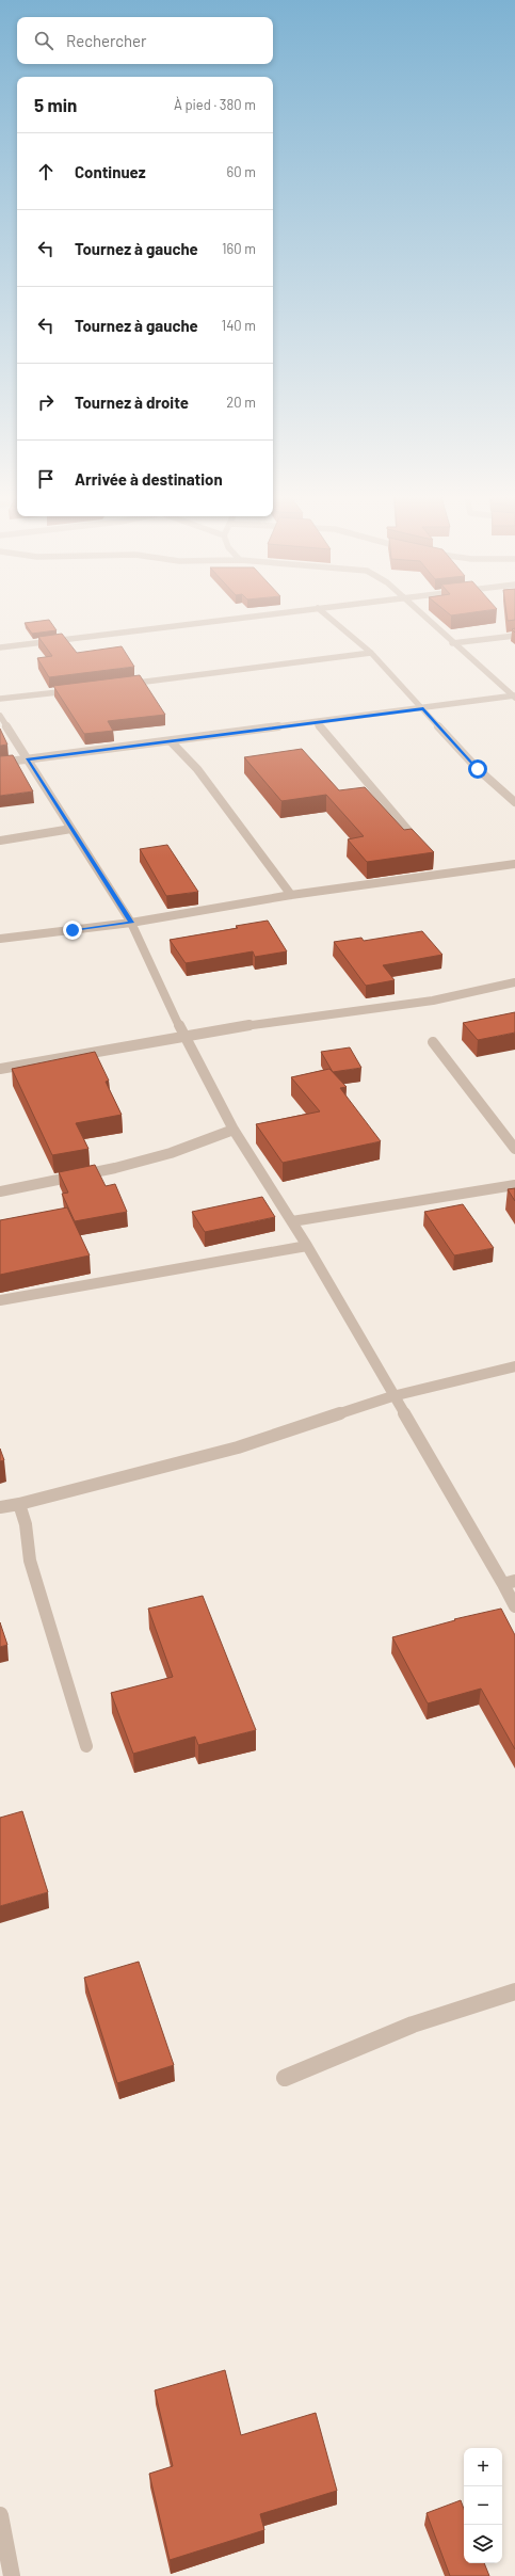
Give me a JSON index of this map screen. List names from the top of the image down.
{
  "page": {
    "search": "Rechercher",
    "heading": ["5 min", "À pied · 380 m"],
    "list": [
      ["Continuez", "60 m"],
      ["Tournez à gauche", "160 m"],
      ["Tournez à gauche", "140 m"],
      ["Tournez à droite", "20 m"],
      "Arrivée à destination"
    ],
    "map_buttons": ["+", "−"]
  }
}
